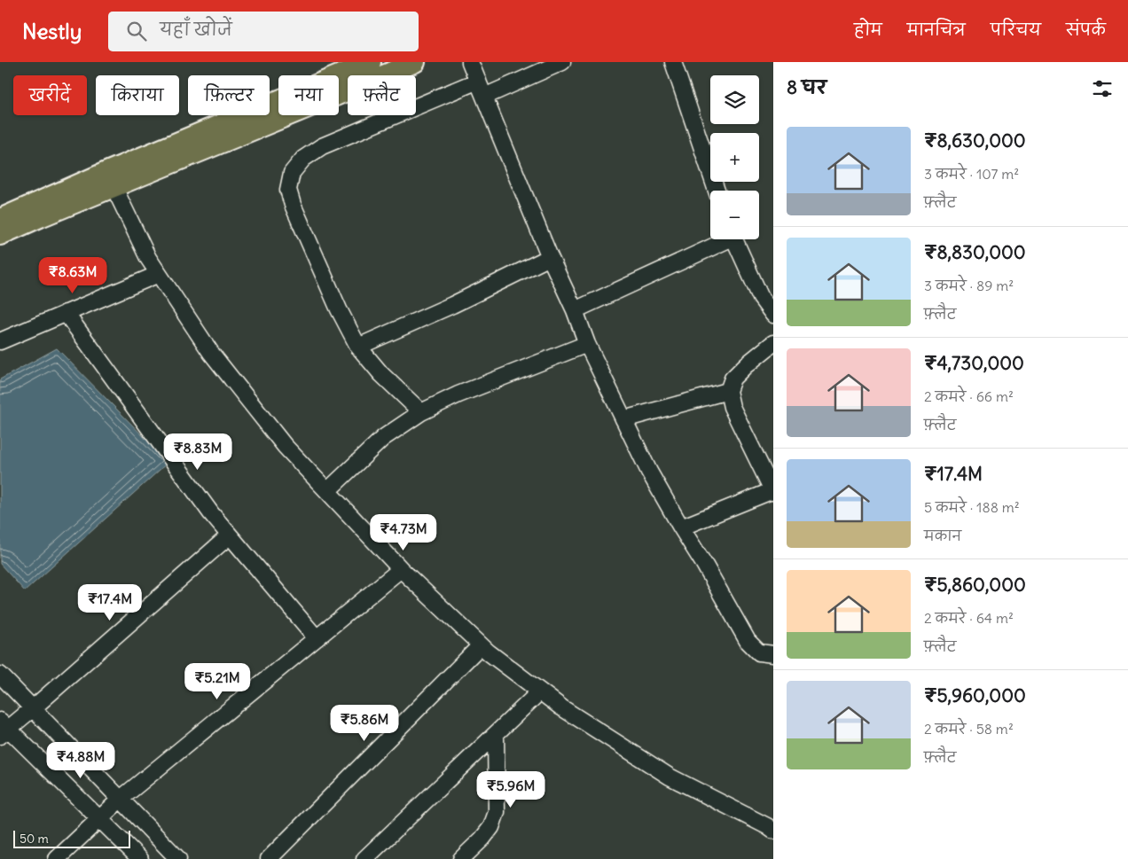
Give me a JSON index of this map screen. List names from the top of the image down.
{
  "scale_bar": "50 m",
  "page": {
    "header": "Nestly",
    "search": "यहाँ खोजें",
    "nav": [
      "होम",
      "मानचित्र",
      "परिचय",
      "संपर्क"
    ],
    "heading": "8 घर",
    "map_buttons": ["+", "−"],
    "chip": [
      "खरीदें",
      "किराया",
      "फ़िल्टर",
      "नया",
      "फ़्लैट"
    ],
    "list": [
      {
        "name": "₹8,630,000",
        "note": "3 कमरे · 107 m² · फ़्लैट"
      },
      {
        "name": "₹8,830,000",
        "note": "3 कमरे · 89 m² · फ़्लैट"
      },
      {
        "name": "₹4,730,000",
        "note": "2 कमरे · 66 m² · फ़्लैट"
      },
      {
        "name": "₹17.4M",
        "note": "5 कमरे · 188 m² · मकान"
      },
      {
        "name": "₹5,860,000",
        "note": "2 कमरे · 64 m² · फ़्लैट"
      },
      {
        "name": "₹5,960,000",
        "note": "2 कमरे · 58 m² · फ़्लैट"
      }
    ],
    "price": [
      "₹8.63M",
      "₹8.83M",
      "₹4.73M",
      "₹17.4M",
      "₹5.21M",
      "₹5.86M",
      "₹4.88M",
      "₹5.96M"
    ],
    "scale": "50 m"
  }
}
